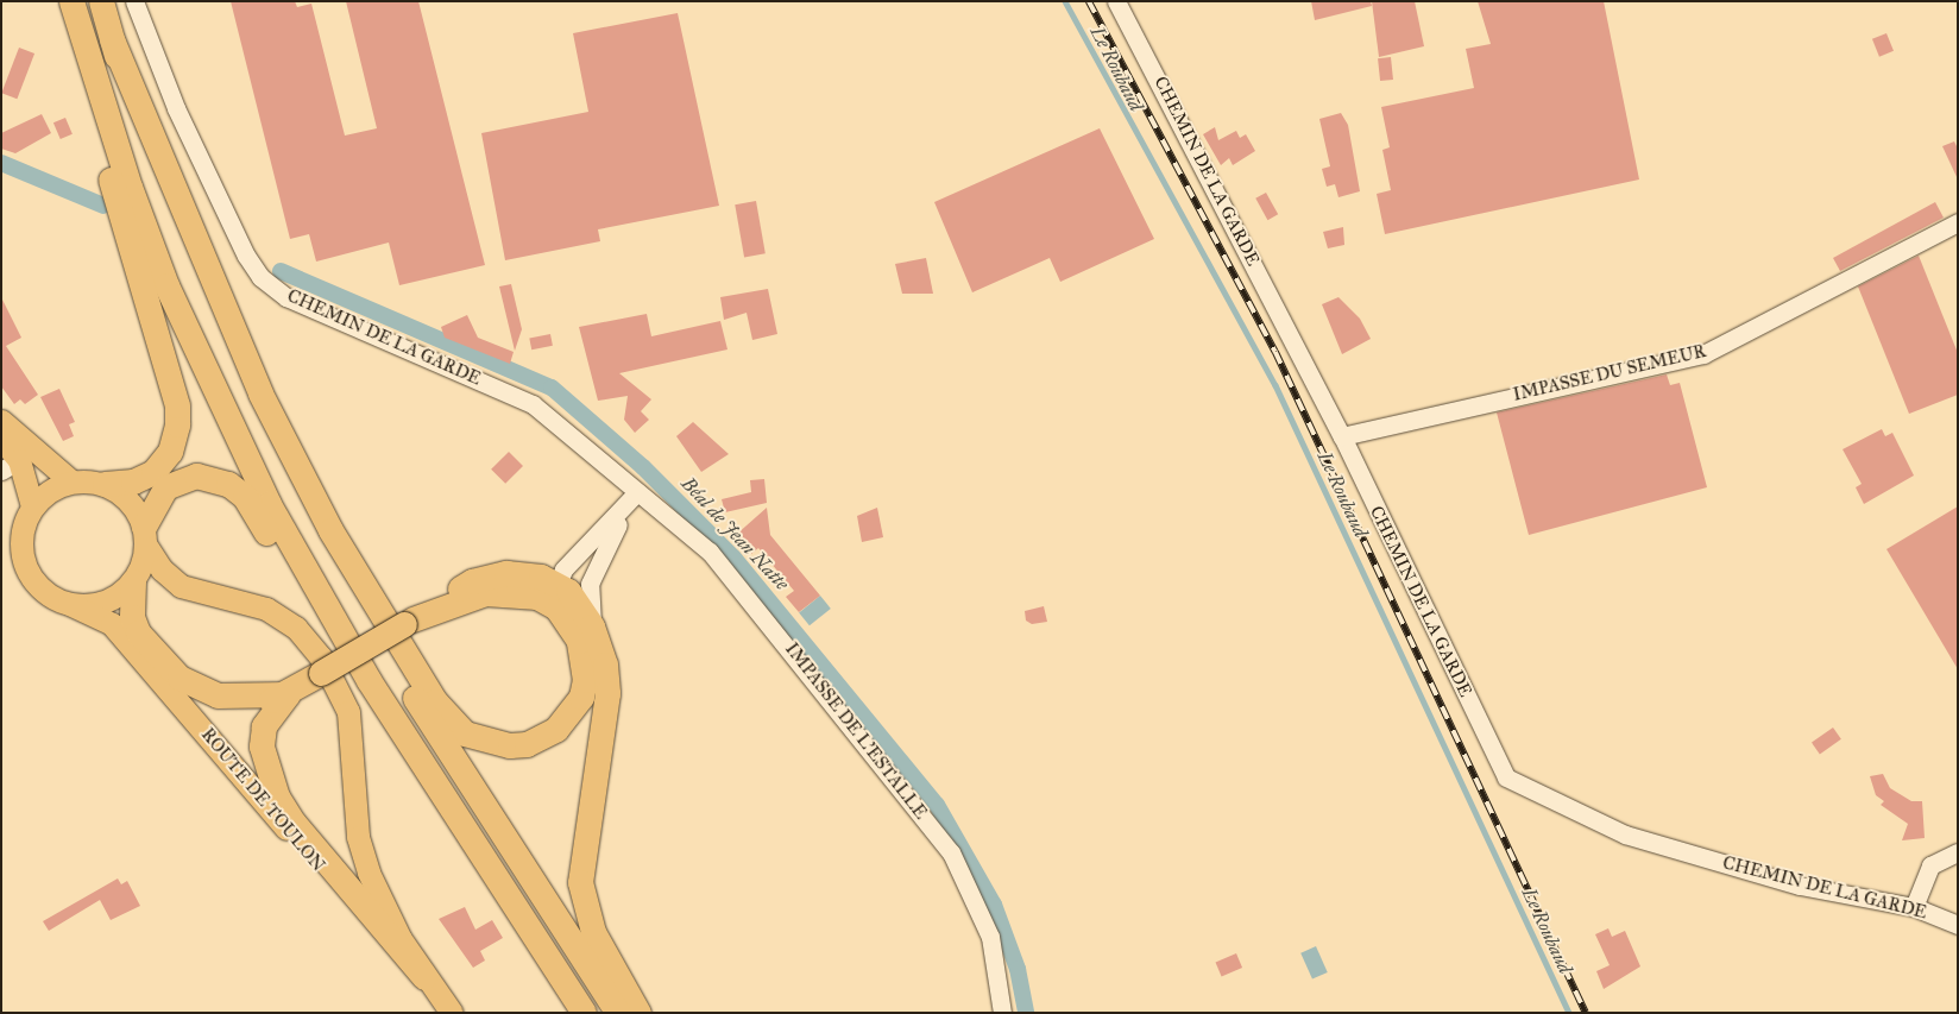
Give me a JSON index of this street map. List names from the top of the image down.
{
  "streets": {
    "main road": ["ROUTE DE TOULON"],
    "street": ["CHEMIN DE LA GARDE", "IMPASSE DU SEMEUR", "IMPASSE DE L'ESTALLE"]
  },
  "crossings": [
    ["CHEMIN DE LA GARDE", "IMPASSE DU SEMEUR"],
    ["CHEMIN DE LA GARDE", "IMPASSE DE L'ESTALLE"]
  ],
  "water": ["Le Roubaud", "Béal de Jean Natte"]
}
